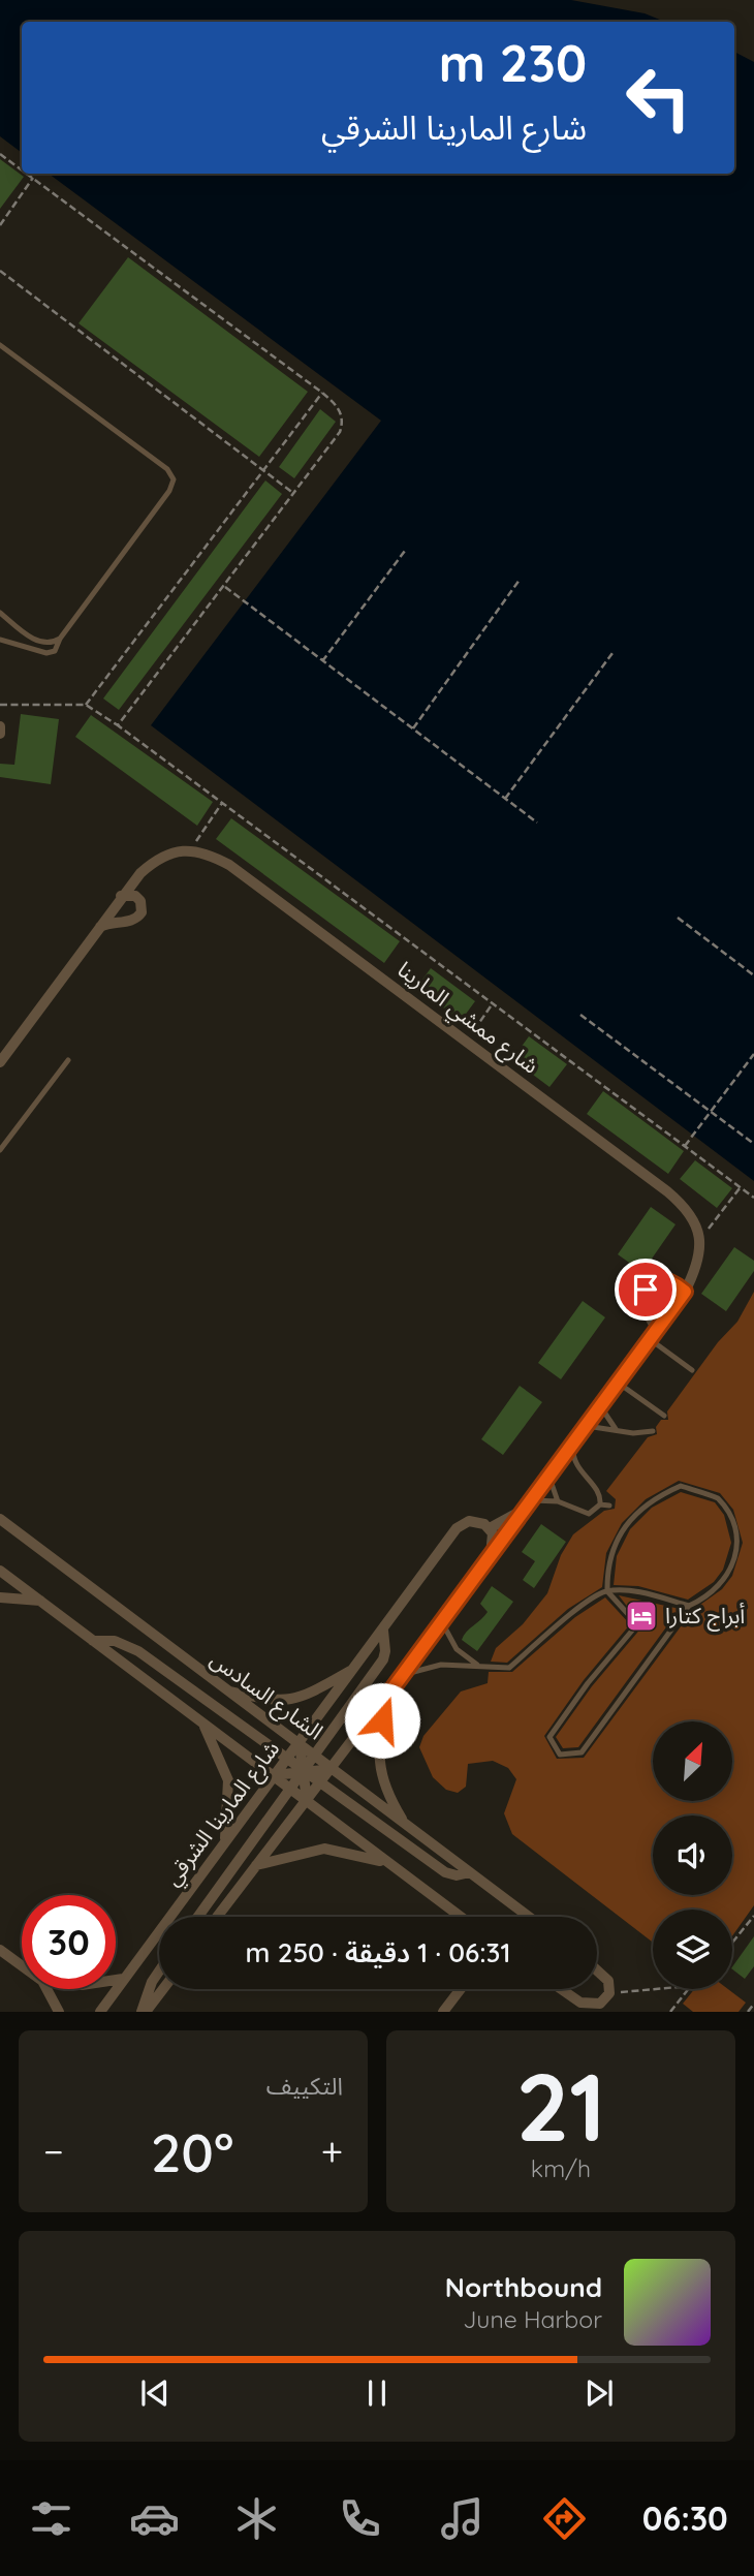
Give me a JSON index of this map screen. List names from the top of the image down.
{
  "streets": {
    "street": ["شارع ممشي المارينا", "الشارع السادس", "شارع المارينا الشرقي"]
  },
  "crossings": [
    ["شارع ممشي المارينا", "شارع المارينا الشرقي"],
    ["الشارع السادس", "شارع المارينا الشرقي"]
  ],
  "places": {
    "hotel": ["أبراج كتارا"]
  },
  "north": "top right",
  "page": {
    "turn": ["230 m", "شارع المارينا الشرقي"],
    "limit": "30",
    "trip": "06:31 · 1 دقيقة · 250 m",
    "tile": [
      ["21", "km/h"],
      "التكييف"
    ],
    "heat": ["−", "20°", "+"],
    "song": ["Northbound", "June Harbor"],
    "tabs": "06:30"
  }
}
